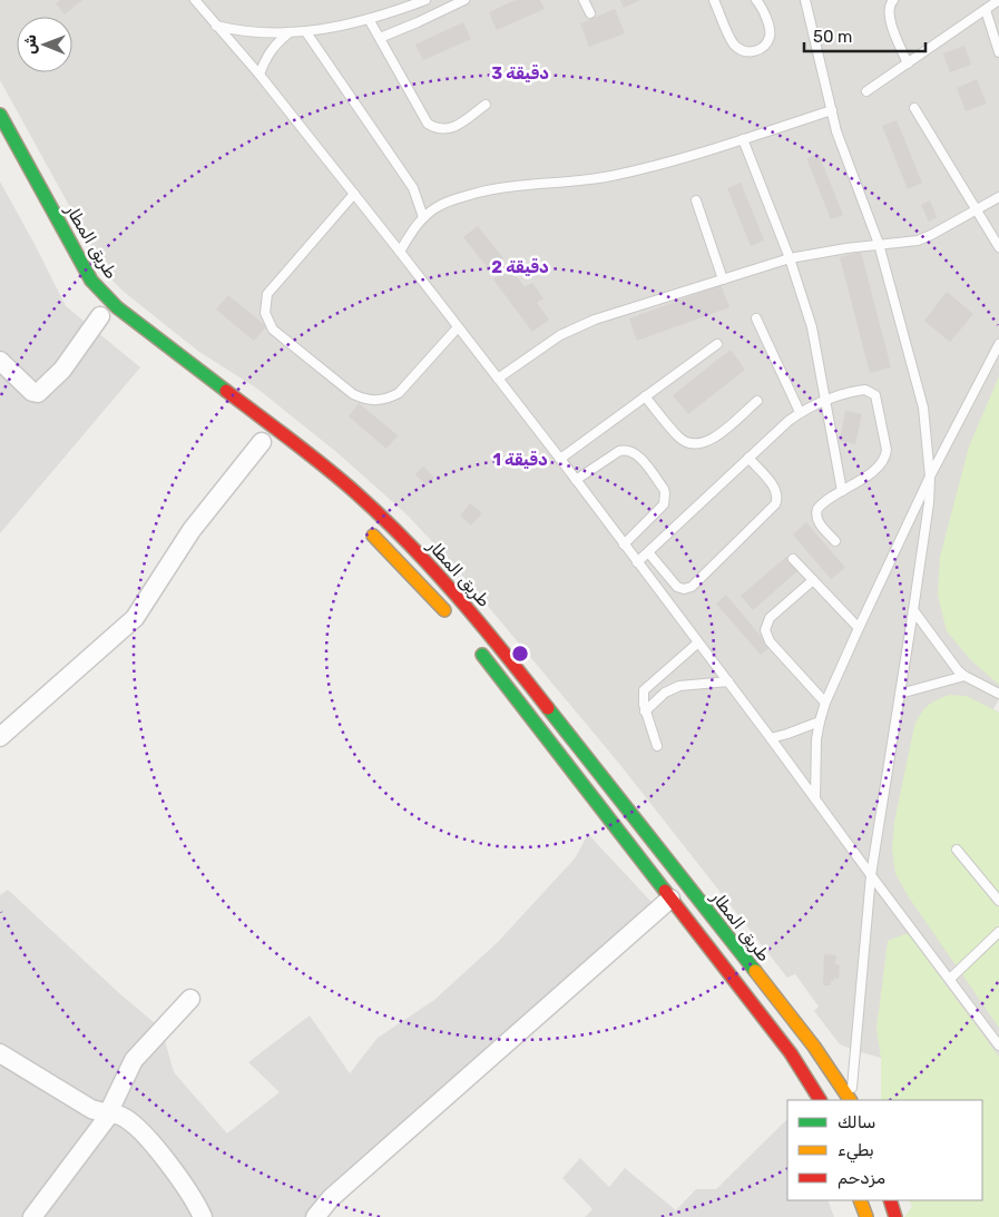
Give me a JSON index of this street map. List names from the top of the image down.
{
  "streets": {
    "main road": ["طريق المطار"]
  },
  "legend": ["سالك", "بطيء", "مزدحم"],
  "scale_bar": "50 m",
  "north": "left",
  "rings": ["3 دقيقة", "2 دقيقة", "1 دقيقة"]
}
